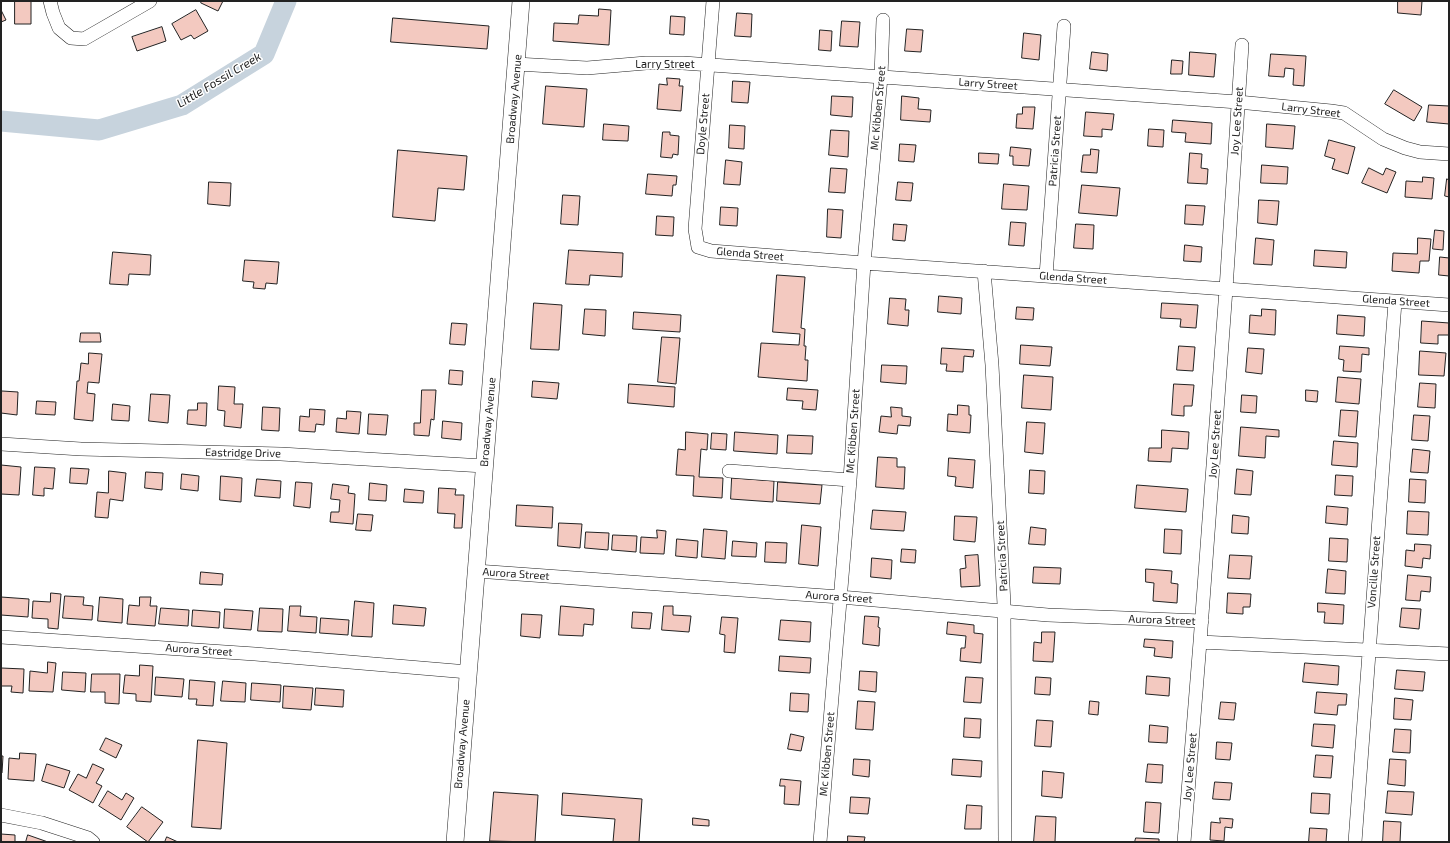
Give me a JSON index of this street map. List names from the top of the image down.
{
  "streets": {
    "main road": ["Broadway Avenue"],
    "street": [
      "Larry Street",
      "Mc Kibben Street",
      "Joy Lee Street",
      "Doyle Street",
      "Patricia Street",
      "Glenda Street",
      "Eastridge Drive",
      "Voncille Street",
      "Aurora Street"
    ]
  },
  "crossings": [
    ["Larry Street", "Broadway Avenue"],
    ["Larry Street", "Mc Kibben Street"],
    ["Larry Street", "Joy Lee Street"],
    ["Larry Street", "Doyle Street"],
    ["Larry Street", "Patricia Street"],
    ["Broadway Avenue", "Eastridge Drive"],
    ["Broadway Avenue", "Aurora Street"],
    ["Mc Kibben Street", "Glenda Street"],
    ["Mc Kibben Street", "Aurora Street"],
    ["Joy Lee Street", "Glenda Street"],
    ["Joy Lee Street", "Aurora Street"],
    ["Doyle Street", "Glenda Street"],
    ["Patricia Street", "Glenda Street"],
    ["Patricia Street", "Aurora Street"],
    ["Glenda Street", "Voncille Street"],
    ["Voncille Street", "Aurora Street"]
  ],
  "water": ["Little Fossil Creek"]
}
